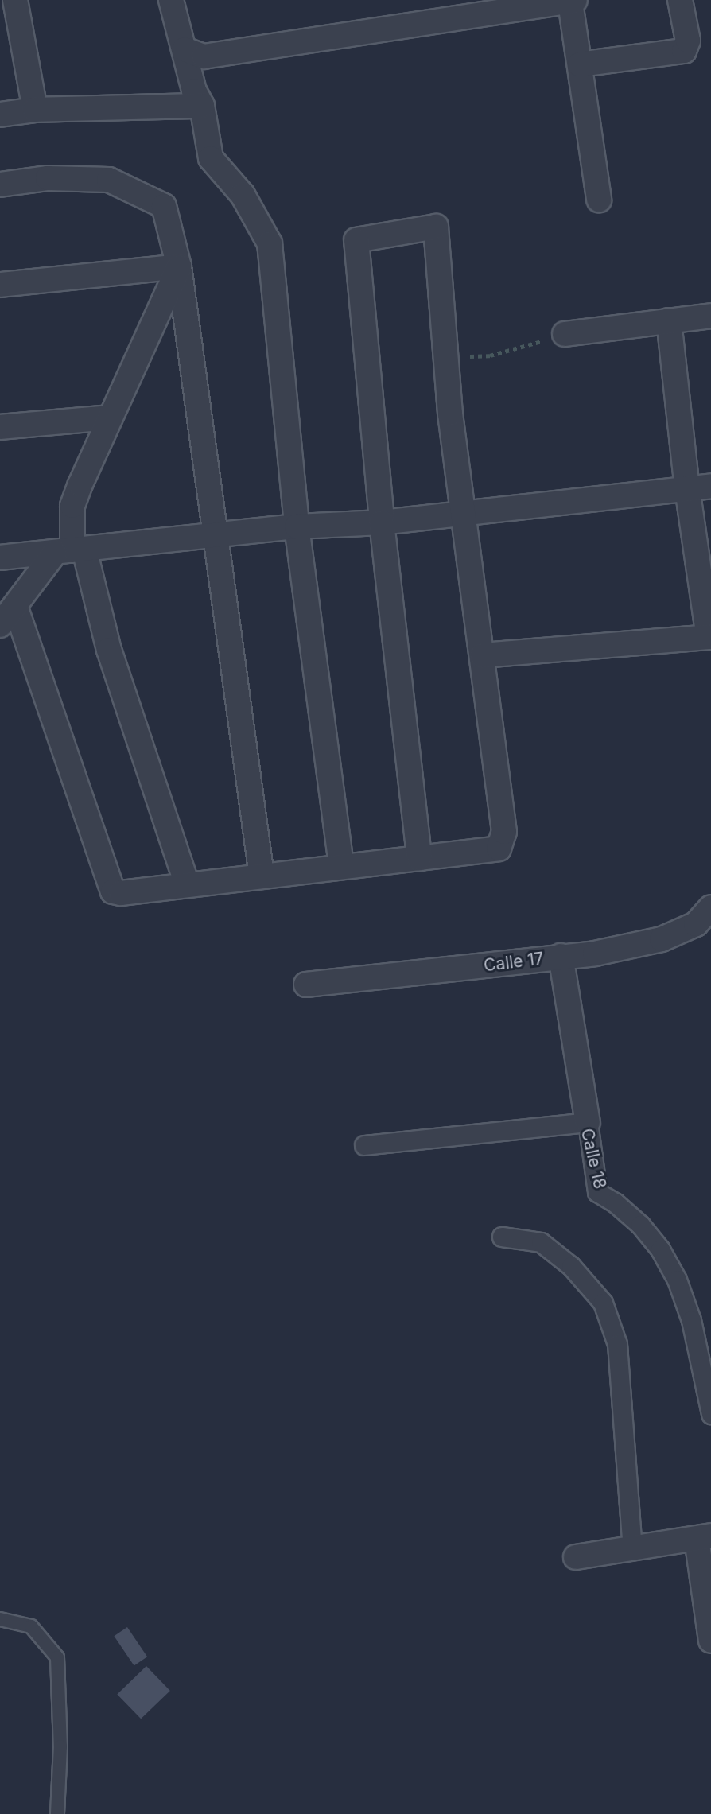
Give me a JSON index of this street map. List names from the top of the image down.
{
  "streets": {
    "street": ["Calle 17", "Calle 18"]
  }
}
